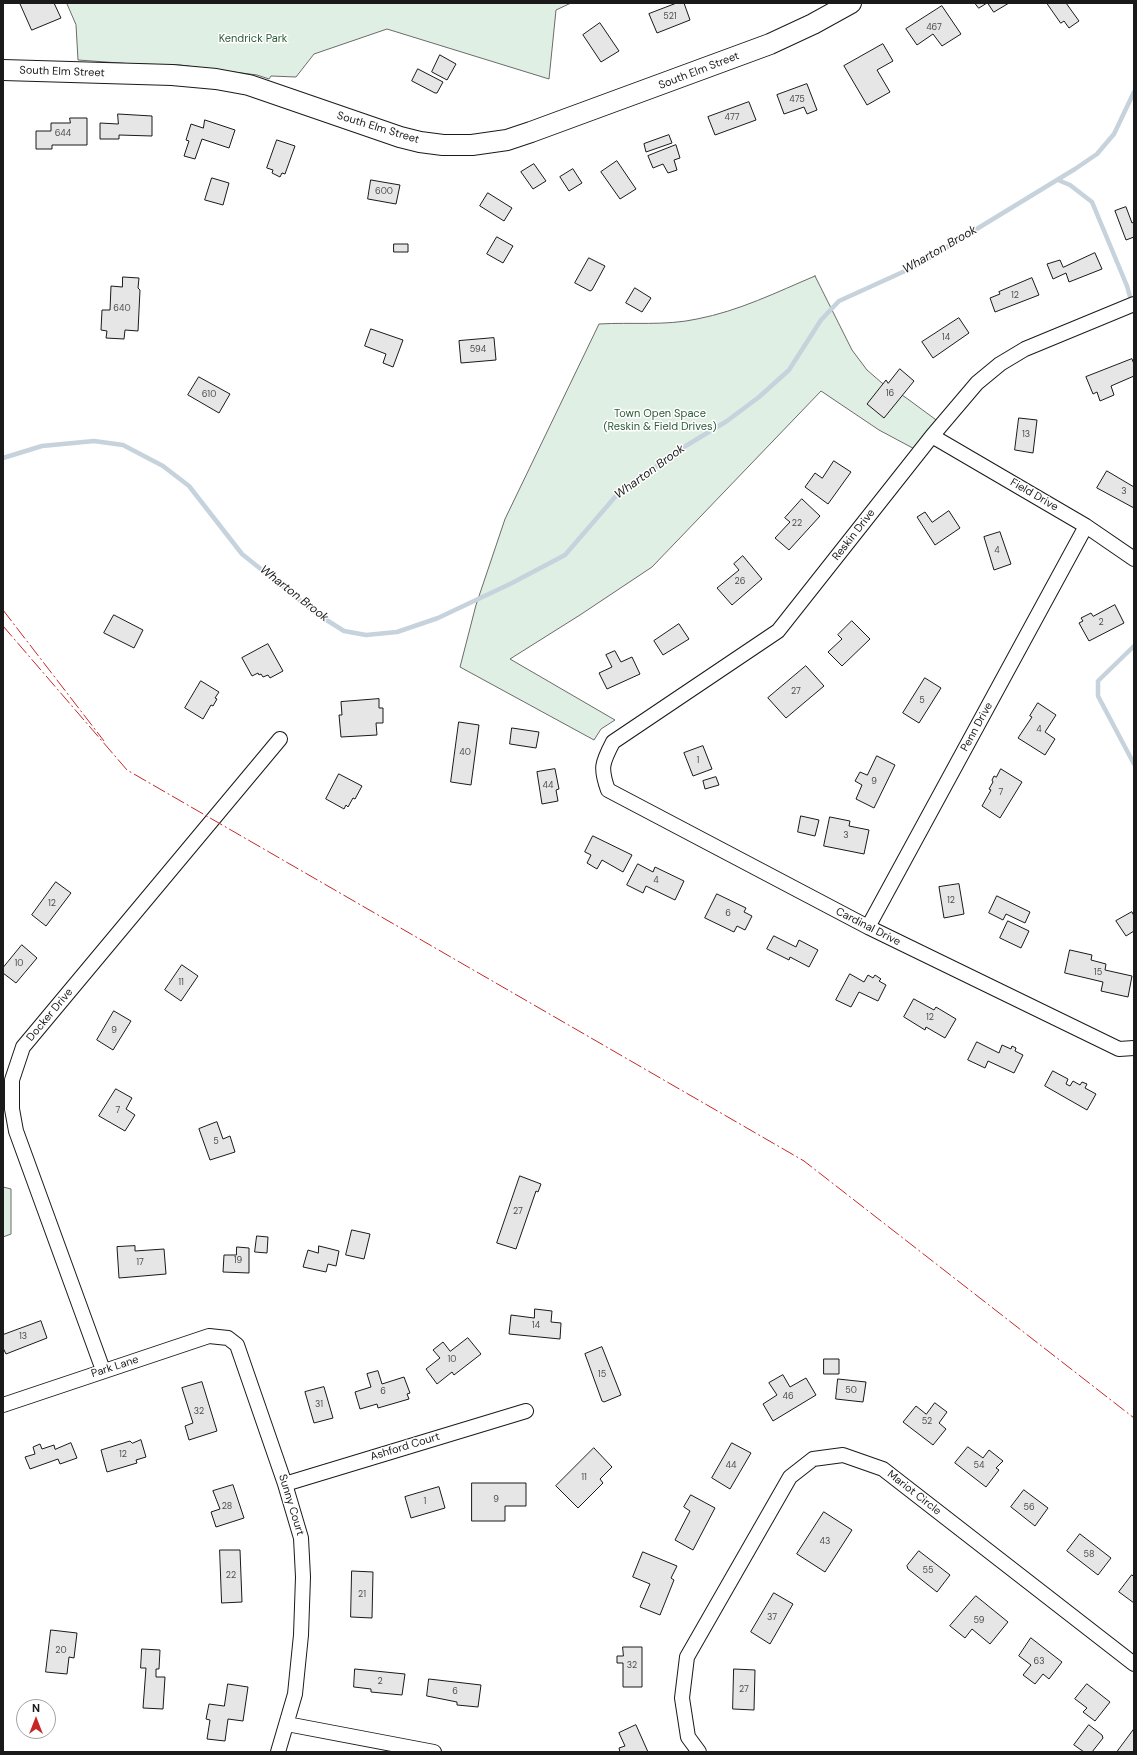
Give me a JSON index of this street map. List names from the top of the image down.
{
  "streets": {
    "main road": ["South Elm Street"],
    "street": [
      "Field Drive",
      "Reskin Drive",
      "Penn Drive",
      "Cardinal Drive",
      "Docker Drive",
      "Park Lane",
      "Ashford Court",
      "Mariot Circle",
      "Sunny Court"
    ]
  },
  "crossings": [
    ["Field Drive", "Reskin Drive"],
    ["Field Drive", "Penn Drive"],
    ["Reskin Drive", "Cardinal Drive"],
    ["Penn Drive", "Cardinal Drive"],
    ["Docker Drive", "Park Lane"],
    ["Park Lane", "Sunny Court"],
    ["Ashford Court", "Sunny Court"]
  ],
  "water": ["Wharton Brook"],
  "parks": ["Kendrick Park", "Town Open Space (Reskin & Field Drives)"],
  "house_numbers": [
    "521",
    "467",
    "475",
    "477",
    "644",
    "600",
    "12",
    "640",
    "14",
    "594",
    "16",
    "610",
    "13",
    "3",
    "22",
    "4",
    "26",
    "2",
    "27",
    "5",
    "4",
    "40",
    "1",
    "9",
    "44",
    "7",
    "3",
    "4",
    "12",
    "12",
    "6",
    "10",
    "15",
    "11",
    "12",
    "9",
    "7",
    "5",
    "27",
    "19",
    "17",
    "14",
    "13",
    "10",
    "15",
    "50",
    "6",
    "46",
    "31",
    "32",
    "52",
    "12",
    "44",
    "54",
    "11",
    "9",
    "1",
    "28",
    "56",
    "43",
    "58",
    "55",
    "22",
    "21",
    "37",
    "59",
    "20",
    "63",
    "32",
    "2",
    "27",
    "6"
  ],
  "north": "top"
}
